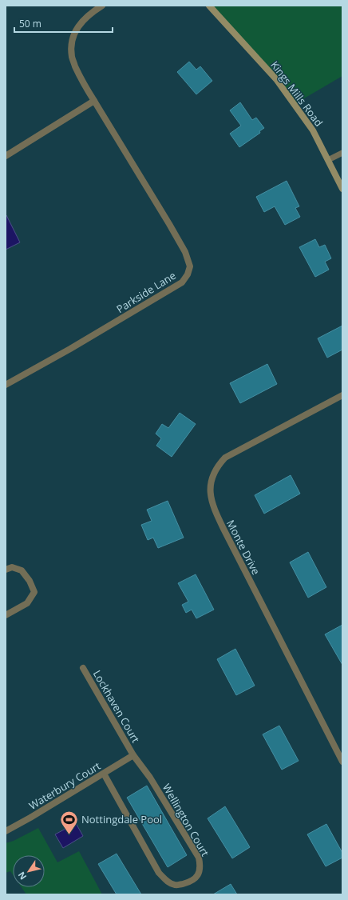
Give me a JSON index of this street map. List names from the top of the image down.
{
  "streets": {
    "street": [
      "Kings Mills Road",
      "Parkside Lane",
      "Monte Drive",
      "Lockhaven Court",
      "Waterbury Court",
      "Wellington Court"
    ]
  },
  "crossings": [
    ["Lockhaven Court", "Waterbury Court"],
    ["Lockhaven Court", "Wellington Court"],
    ["Waterbury Court", "Wellington Court"]
  ],
  "places": {
    "sports": ["Nottingdale Pool"]
  },
  "scale_bar": "50 m",
  "north": "bottom left"
}
